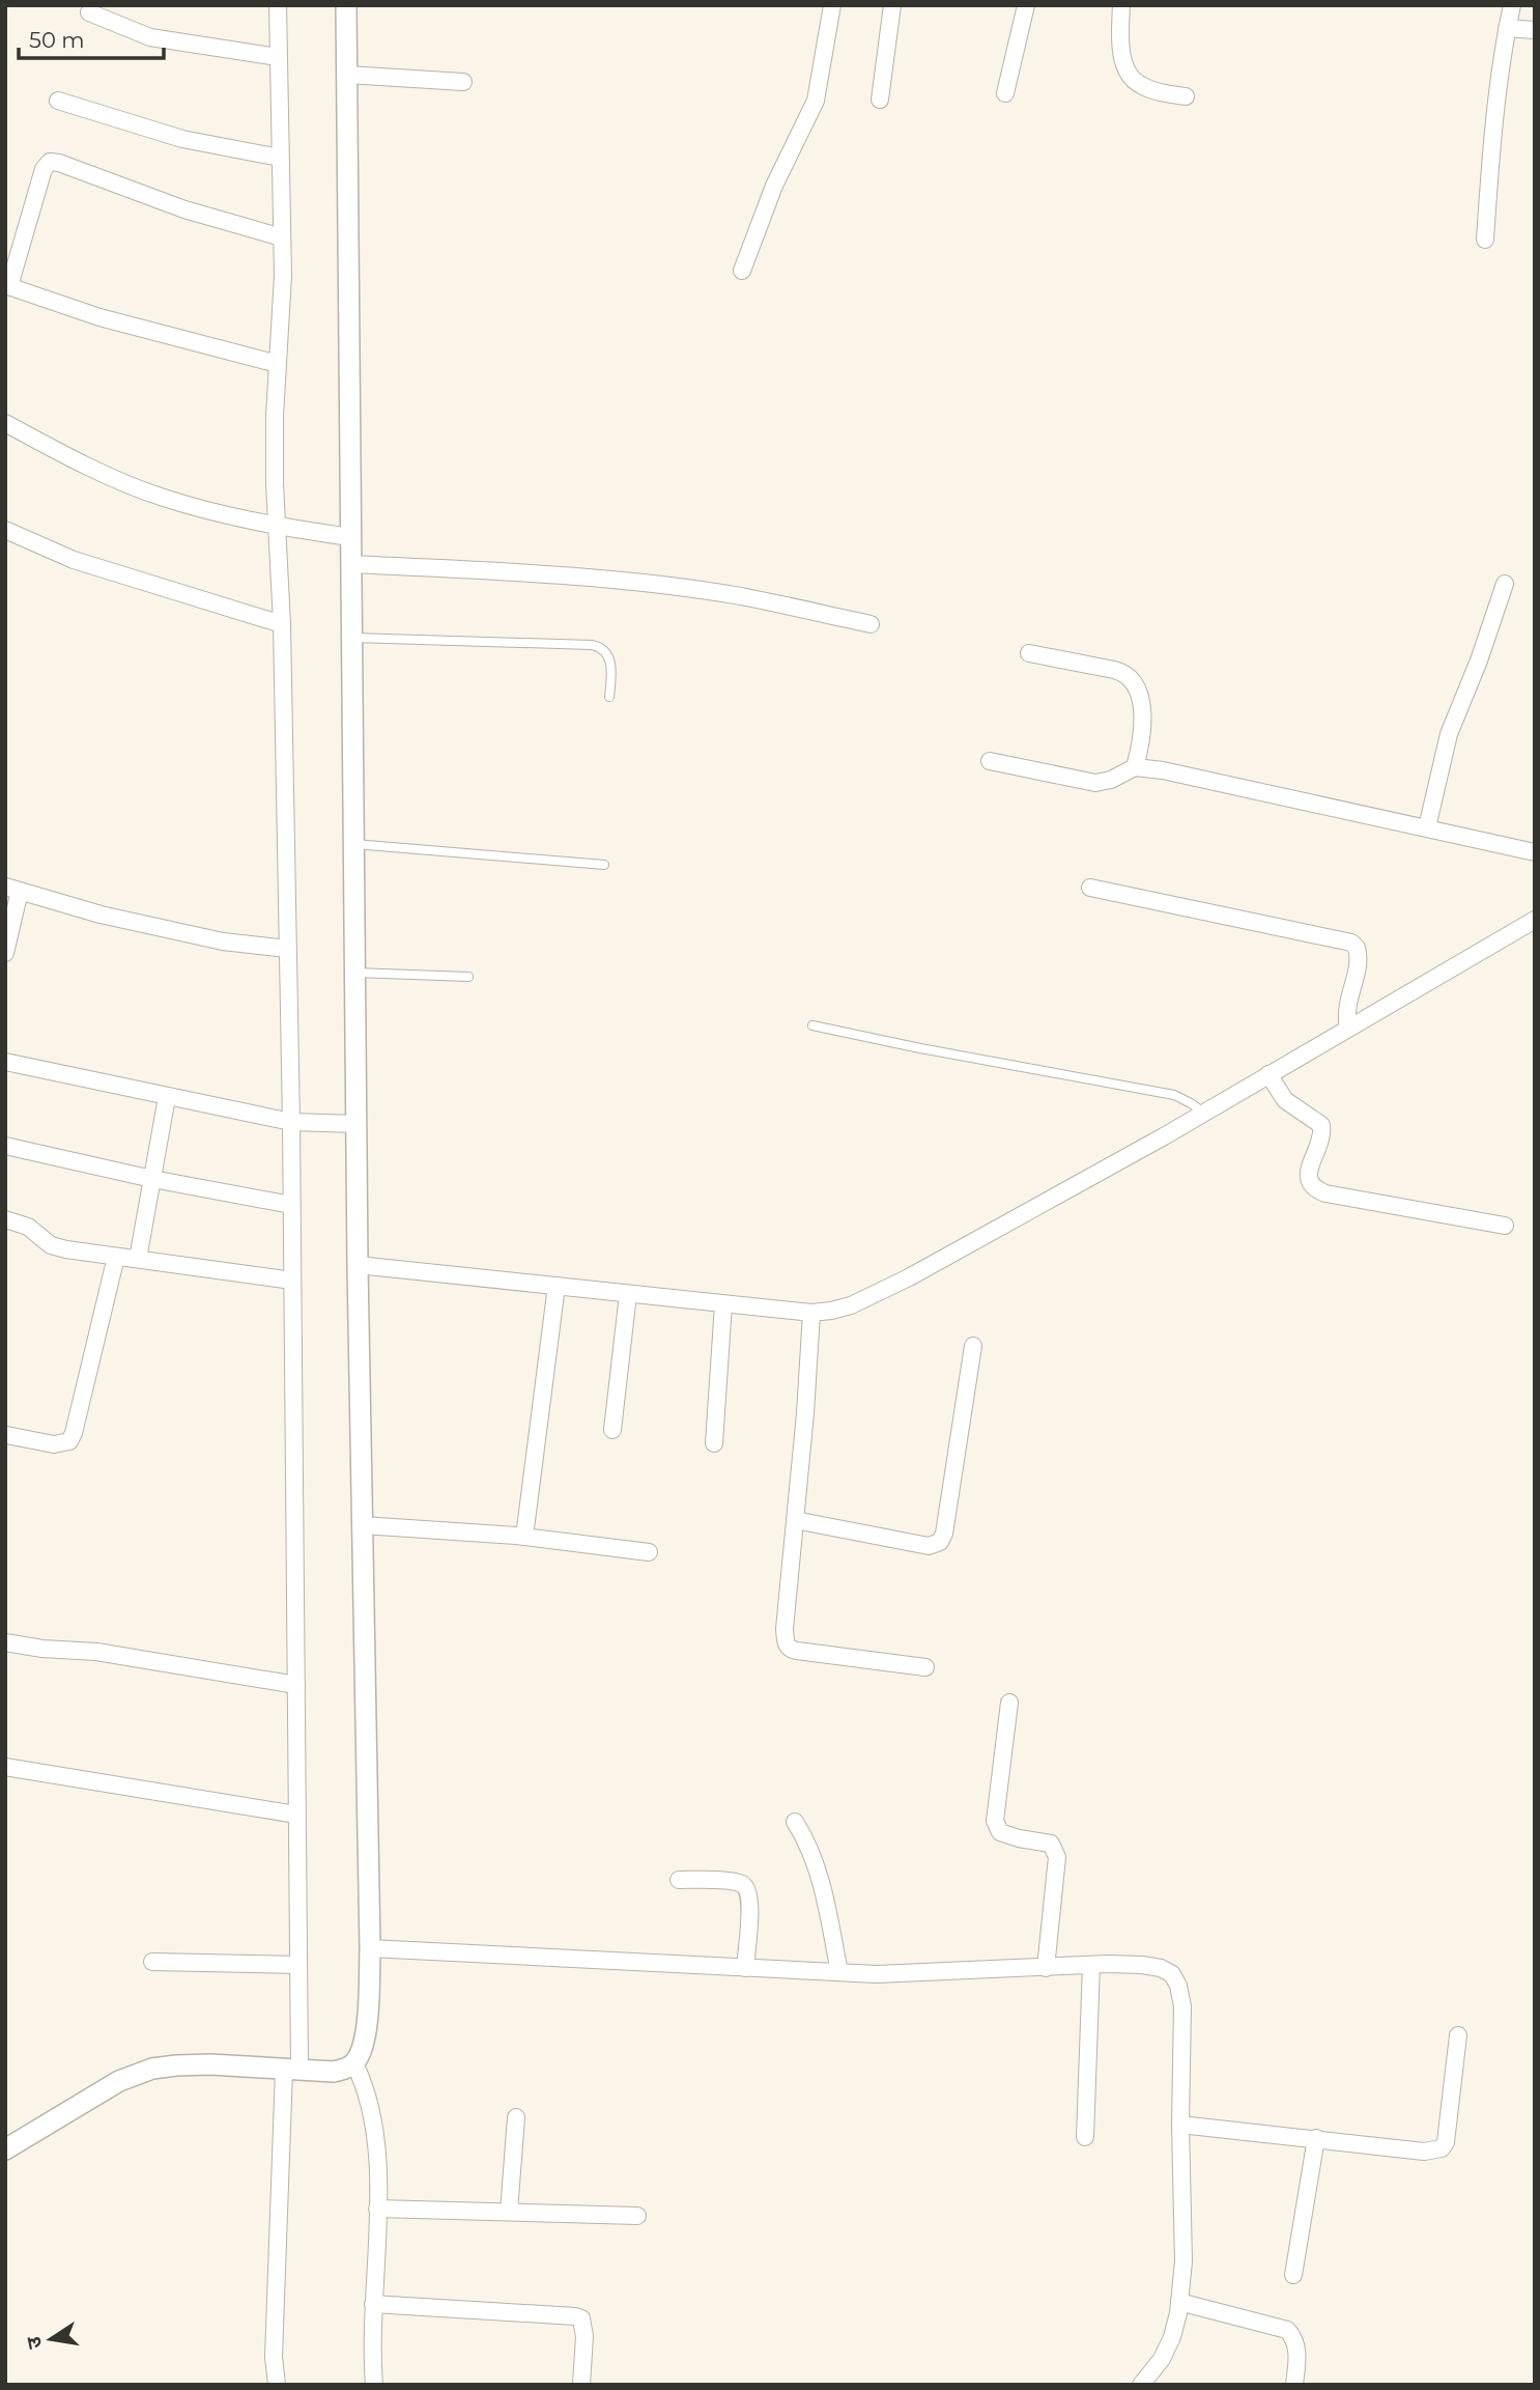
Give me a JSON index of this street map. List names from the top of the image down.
{
  "scale_bar": "50 m",
  "north": "left"
}
